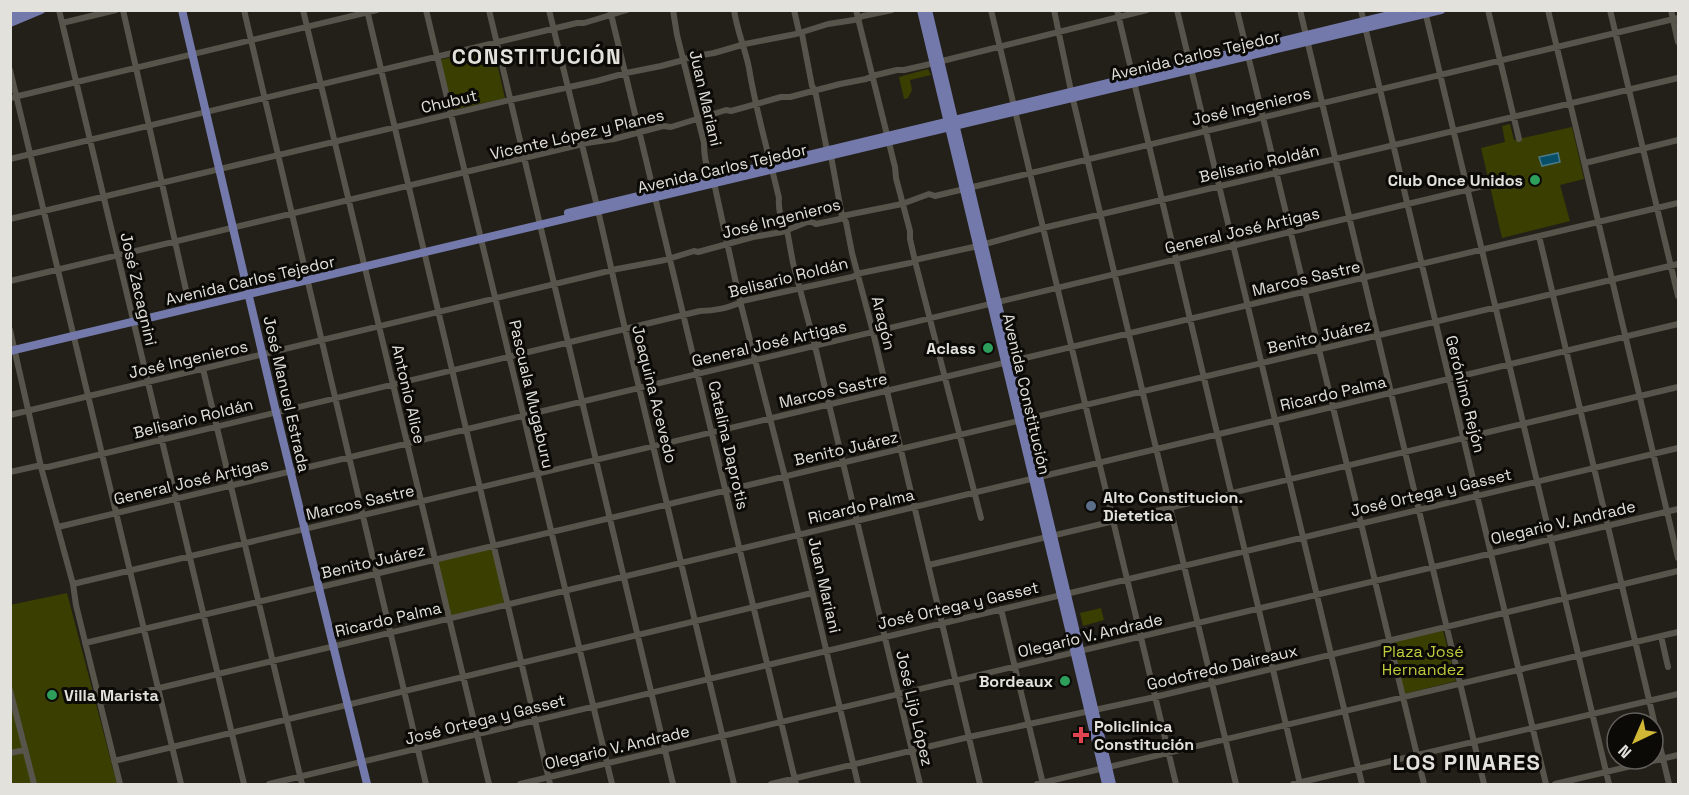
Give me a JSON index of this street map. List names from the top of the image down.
{
  "streets": {
    "main road": ["Avenida Carlos Tejedor", "José Manuel Estrada", "Avenida Constitución"],
    "street": [
      "Juan Mariani",
      "Chubut",
      "José Ingenieros",
      "Vicente López y Planes",
      "Belisario Roldán",
      "General José Artigas",
      "Marcos Sastre",
      "José Zacagnini",
      "Aragón",
      "Benito Juárez",
      "Ricardo Palma",
      "Antonio Alice",
      "Pascuala Mugaburu",
      "Joaquina Acevedo",
      "Gerónimo Rejón",
      "Catalina Daprotis",
      "José Ortega y Gasset",
      "Olegario V. Andrade",
      "Godofredo Daireaux",
      "José Lijo López"
    ]
  },
  "crossings": [
    ["Avenida Carlos Tejedor", "Juan Mariani"],
    ["Avenida Carlos Tejedor", "José Zacagnini"],
    ["Avenida Carlos Tejedor", "Aragón"],
    ["Avenida Carlos Tejedor", "José Manuel Estrada"],
    ["Avenida Carlos Tejedor", "Antonio Alice"],
    ["Avenida Carlos Tejedor", "Pascuala Mugaburu"],
    ["Avenida Carlos Tejedor", "Joaquina Acevedo"],
    ["Avenida Carlos Tejedor", "Avenida Constitución"],
    ["Avenida Carlos Tejedor", "Gerónimo Rejón"],
    ["Avenida Carlos Tejedor", "Catalina Daprotis"],
    ["Avenida Carlos Tejedor", "José Lijo López"],
    ["Juan Mariani", "Chubut"],
    ["Juan Mariani", "José Ingenieros"],
    ["Juan Mariani", "Vicente López y Planes"],
    ["Juan Mariani", "Belisario Roldán"],
    ["Juan Mariani", "General José Artigas"],
    ["Juan Mariani", "Marcos Sastre"],
    ["Juan Mariani", "Benito Juárez"],
    ["Juan Mariani", "Ricardo Palma"],
    ["Juan Mariani", "José Ortega y Gasset"],
    ["Juan Mariani", "Olegario V. Andrade"],
    ["Juan Mariani", "Godofredo Daireaux"],
    ["Chubut", "José Zacagnini"],
    ["Chubut", "Aragón"],
    ["Chubut", "José Manuel Estrada"],
    ["Chubut", "Antonio Alice"],
    ["Chubut", "Pascuala Mugaburu"],
    ["Chubut", "Joaquina Acevedo"],
    ["Chubut", "Catalina Daprotis"],
    ["Chubut", "José Lijo López"],
    ["José Ingenieros", "José Zacagnini"],
    ["José Ingenieros", "Aragón"],
    ["José Ingenieros", "José Manuel Estrada"],
    ["José Ingenieros", "Antonio Alice"],
    ["José Ingenieros", "Pascuala Mugaburu"],
    ["José Ingenieros", "Joaquina Acevedo"],
    ["José Ingenieros", "Avenida Constitución"],
    ["José Ingenieros", "Gerónimo Rejón"],
    ["José Ingenieros", "Catalina Daprotis"],
    ["José Ingenieros", "José Lijo López"],
    ["Vicente López y Planes", "José Zacagnini"],
    ["Vicente López y Planes", "Aragón"],
    ["Vicente López y Planes", "José Manuel Estrada"],
    ["Vicente López y Planes", "Antonio Alice"],
    ["Vicente López y Planes", "Pascuala Mugaburu"],
    ["Vicente López y Planes", "Joaquina Acevedo"],
    ["Vicente López y Planes", "Avenida Constitución"],
    ["Vicente López y Planes", "Catalina Daprotis"],
    ["Vicente López y Planes", "José Lijo López"],
    ["Belisario Roldán", "José Zacagnini"],
    ["Belisario Roldán", "Aragón"],
    ["Belisario Roldán", "José Manuel Estrada"],
    ["Belisario Roldán", "Antonio Alice"],
    ["Belisario Roldán", "Pascuala Mugaburu"],
    ["Belisario Roldán", "Joaquina Acevedo"],
    ["Belisario Roldán", "Avenida Constitución"],
    ["Belisario Roldán", "Gerónimo Rejón"],
    ["Belisario Roldán", "Catalina Daprotis"],
    ["Belisario Roldán", "José Lijo López"],
    ["General José Artigas", "José Zacagnini"],
    ["General José Artigas", "Aragón"],
    ["General José Artigas", "José Manuel Estrada"],
    ["General José Artigas", "Antonio Alice"],
    ["General José Artigas", "Pascuala Mugaburu"],
    ["General José Artigas", "Joaquina Acevedo"],
    ["General José Artigas", "Avenida Constitución"],
    ["General José Artigas", "Gerónimo Rejón"],
    ["General José Artigas", "Catalina Daprotis"],
    ["General José Artigas", "José Lijo López"],
    ["Marcos Sastre", "José Zacagnini"],
    ["Marcos Sastre", "Aragón"],
    ["Marcos Sastre", "José Manuel Estrada"],
    ["Marcos Sastre", "Antonio Alice"],
    ["Marcos Sastre", "Pascuala Mugaburu"],
    ["Marcos Sastre", "Joaquina Acevedo"],
    ["Marcos Sastre", "Avenida Constitución"],
    ["Marcos Sastre", "Gerónimo Rejón"],
    ["Marcos Sastre", "Catalina Daprotis"],
    ["Marcos Sastre", "José Lijo López"],
    ["José Zacagnini", "Benito Juárez"],
    ["José Zacagnini", "Ricardo Palma"],
    ["Aragón", "Benito Juárez"],
    ["Aragón", "Ricardo Palma"],
    ["Aragón", "José Ortega y Gasset"],
    ["Aragón", "Olegario V. Andrade"],
    ["Aragón", "Godofredo Daireaux"],
    ["Benito Juárez", "José Manuel Estrada"],
    ["Benito Juárez", "Antonio Alice"],
    ["Benito Juárez", "Pascuala Mugaburu"],
    ["Benito Juárez", "Joaquina Acevedo"],
    ["Benito Juárez", "Avenida Constitución"],
    ["Benito Juárez", "Gerónimo Rejón"],
    ["Benito Juárez", "Catalina Daprotis"],
    ["Benito Juárez", "José Lijo López"],
    ["Ricardo Palma", "José Manuel Estrada"],
    ["Ricardo Palma", "Antonio Alice"],
    ["Ricardo Palma", "Pascuala Mugaburu"],
    ["Ricardo Palma", "Joaquina Acevedo"],
    ["Ricardo Palma", "Avenida Constitución"],
    ["Ricardo Palma", "Gerónimo Rejón"],
    ["Ricardo Palma", "Catalina Daprotis"],
    ["Ricardo Palma", "José Lijo López"],
    ["José Manuel Estrada", "José Ortega y Gasset"],
    ["Antonio Alice", "José Ortega y Gasset"],
    ["Pascuala Mugaburu", "José Ortega y Gasset"],
    ["Pascuala Mugaburu", "Olegario V. Andrade"],
    ["Joaquina Acevedo", "José Ortega y Gasset"],
    ["Joaquina Acevedo", "Olegario V. Andrade"],
    ["Avenida Constitución", "José Ortega y Gasset"],
    ["Avenida Constitución", "Olegario V. Andrade"],
    ["Avenida Constitución", "Godofredo Daireaux"],
    ["Gerónimo Rejón", "José Ortega y Gasset"],
    ["Gerónimo Rejón", "Olegario V. Andrade"],
    ["Gerónimo Rejón", "Godofredo Daireaux"],
    ["Catalina Daprotis", "José Ortega y Gasset"],
    ["Catalina Daprotis", "Olegario V. Andrade"],
    ["Catalina Daprotis", "Godofredo Daireaux"],
    ["José Ortega y Gasset", "José Lijo López"],
    ["Olegario V. Andrade", "José Lijo López"],
    ["Godofredo Daireaux", "José Lijo López"]
  ],
  "districts": ["CONSTITUCIÓN", "LOS PINARES"],
  "parks": ["Plaza José Hernandez"],
  "places": {
    "other": [
      "Club Once Unidos",
      "Aclass",
      "Alto Constitucion. Dietetica",
      "Bordeaux",
      "Villa Marista"
    ],
    "health": ["Policlinica Constitución"]
  },
  "north": "bottom left"
}
